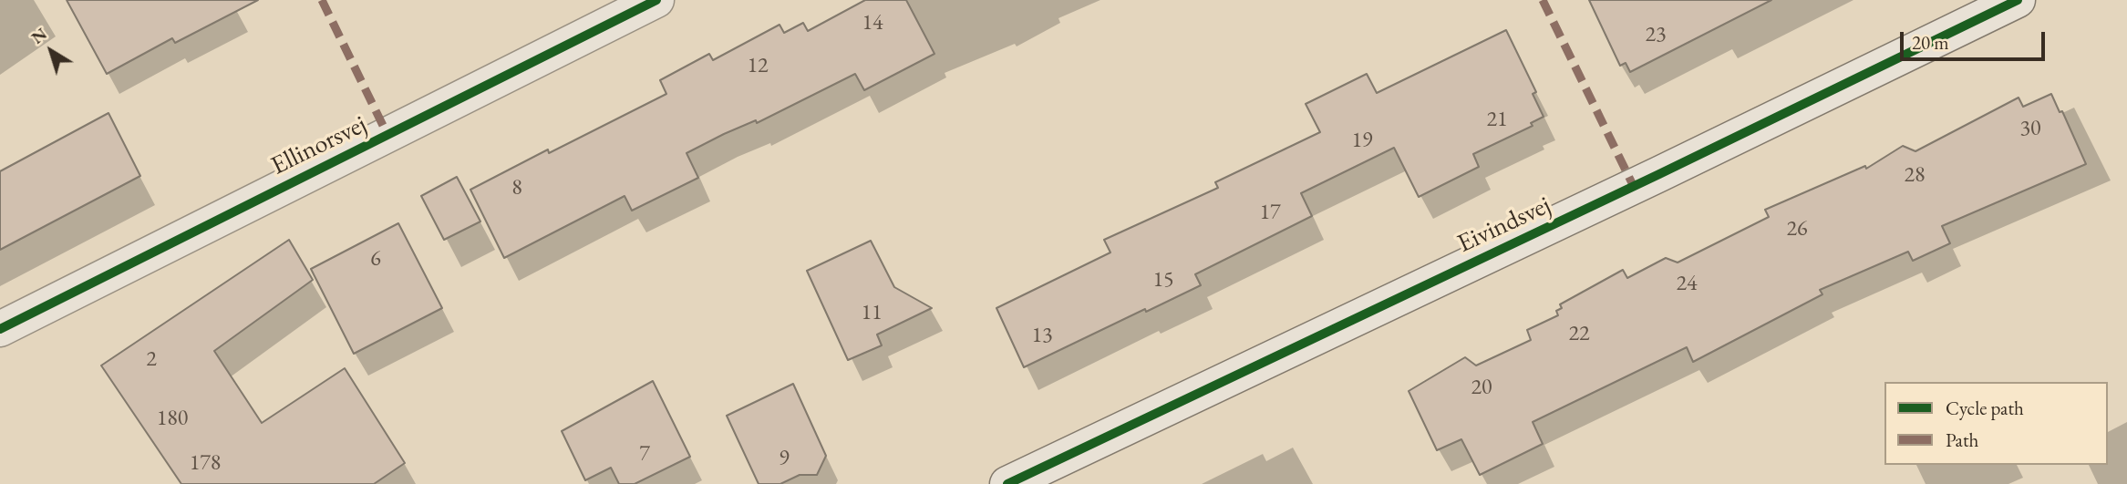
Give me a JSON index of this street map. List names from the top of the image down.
{
  "streets": {
    "street": ["Ellinorsvej", "Eivindsvej"]
  },
  "house_numbers": [
    "14",
    "23",
    "12",
    "21",
    "30",
    "19",
    "28",
    "8",
    "17",
    "26",
    "6",
    "15",
    "24",
    "11",
    "22",
    "13",
    "2",
    "20",
    "180",
    "7",
    "9",
    "178"
  ],
  "legend": ["Cycle path", "Path"],
  "scale_bar": "20 m",
  "north": "top left"
}
